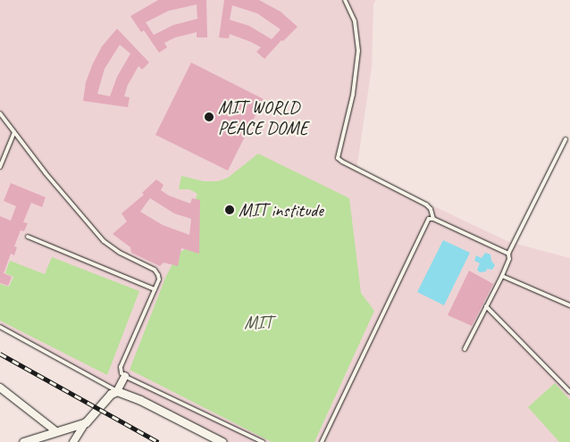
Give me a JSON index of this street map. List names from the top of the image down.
{
  "parks": ["MIT"],
  "places": ["MIT WORLD PEACE DOME", "MIT institude"]
}
